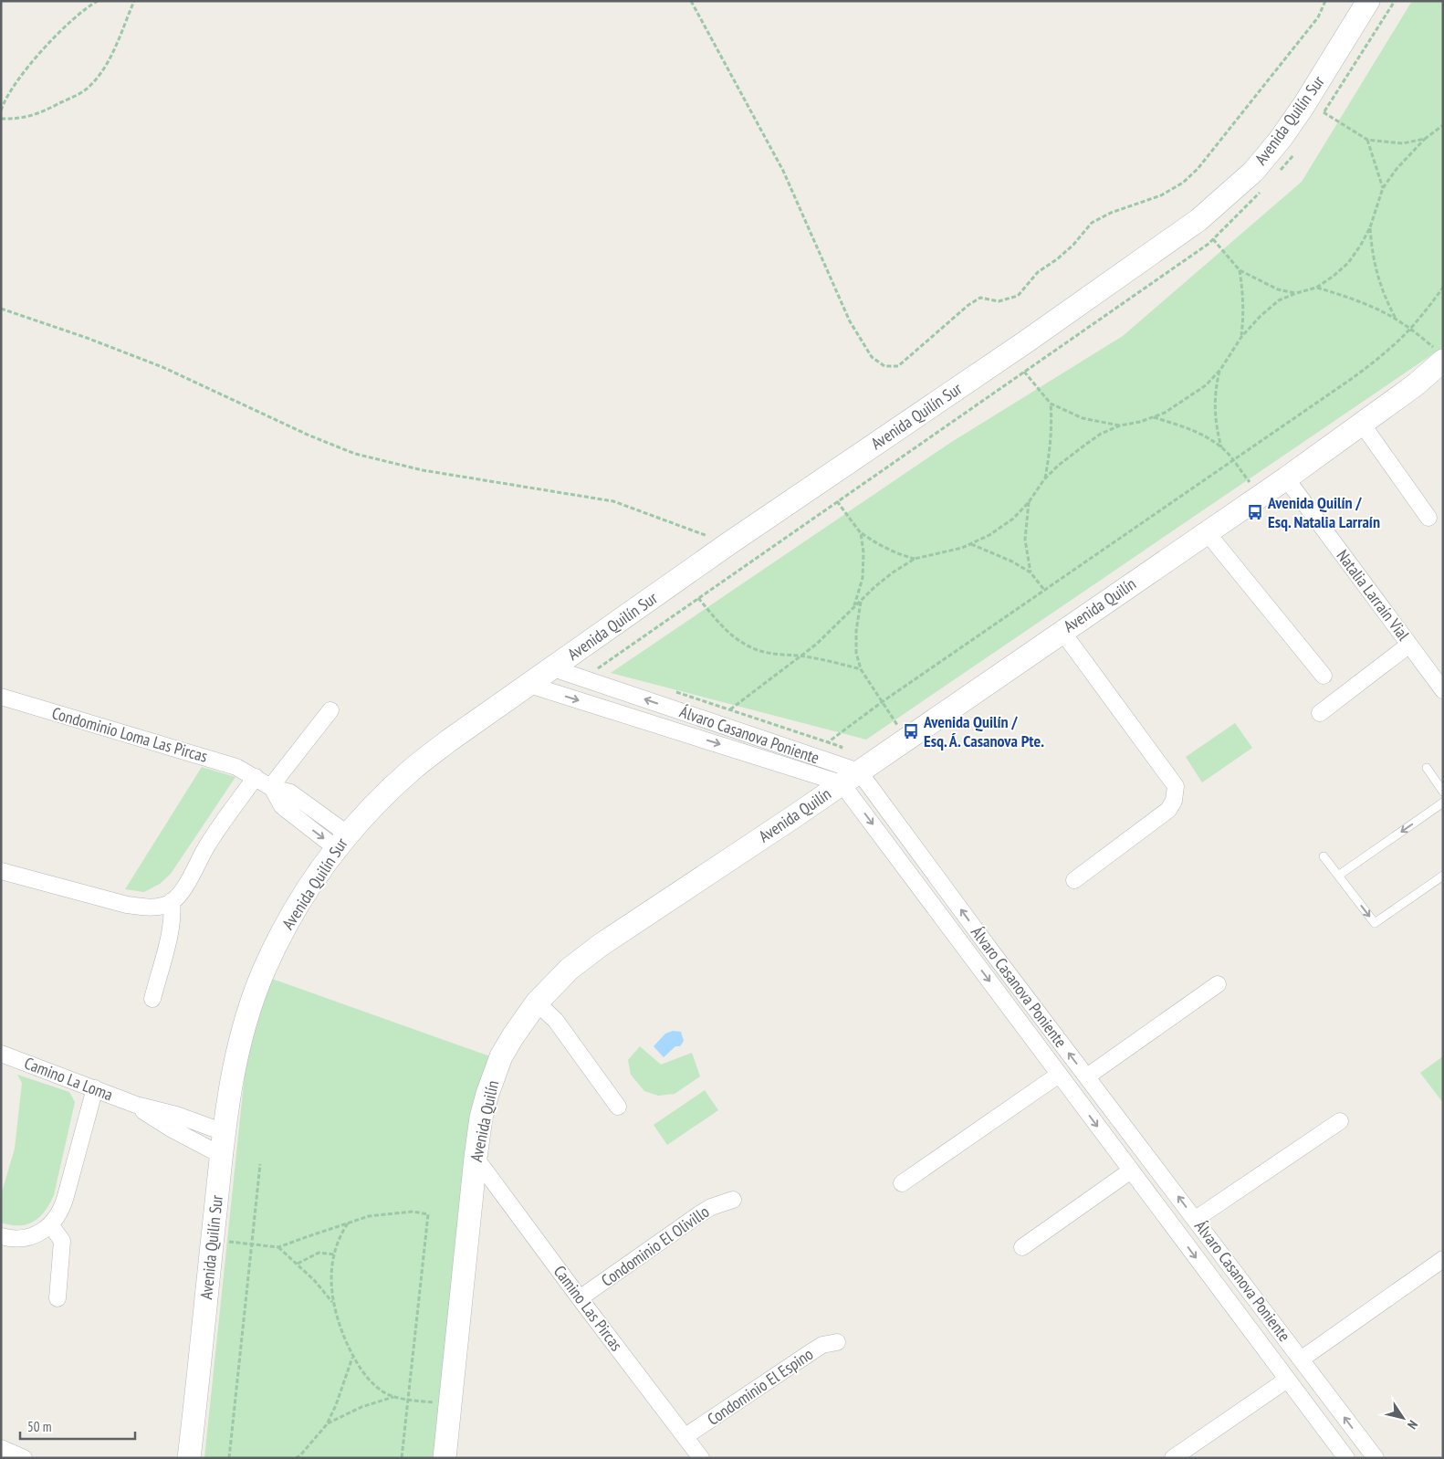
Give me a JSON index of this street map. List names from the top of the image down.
{
  "streets": {
    "street": [
      "Avenida Quilín Sur",
      "Natalia Larraín Vial",
      "Avenida Quilín",
      "Condominio Loma Las Pircas",
      "Álvaro Casanova Poniente",
      "Camino La Loma",
      "Condominio El Olivillo",
      "Camino Las Pircas",
      "Condominio El Espino"
    ]
  },
  "crossings": [
    ["Avenida Quilín Sur", "Condominio Loma Las Pircas"],
    ["Avenida Quilín Sur", "Álvaro Casanova Poniente"],
    ["Avenida Quilín Sur", "Camino La Loma"],
    ["Natalia Larraín Vial", "Avenida Quilín"],
    ["Avenida Quilín", "Álvaro Casanova Poniente"],
    ["Avenida Quilín", "Camino Las Pircas"],
    ["Condominio El Olivillo", "Camino Las Pircas"],
    ["Camino Las Pircas", "Condominio El Espino"]
  ],
  "places": {
    "bus stop": ["Avenida Quilín / Esq. Natalia Larraín", "Avenida Quilín / Esq. Á. Casanova Pte."]
  },
  "scale_bar": "50 m",
  "north": "bottom right"
}
